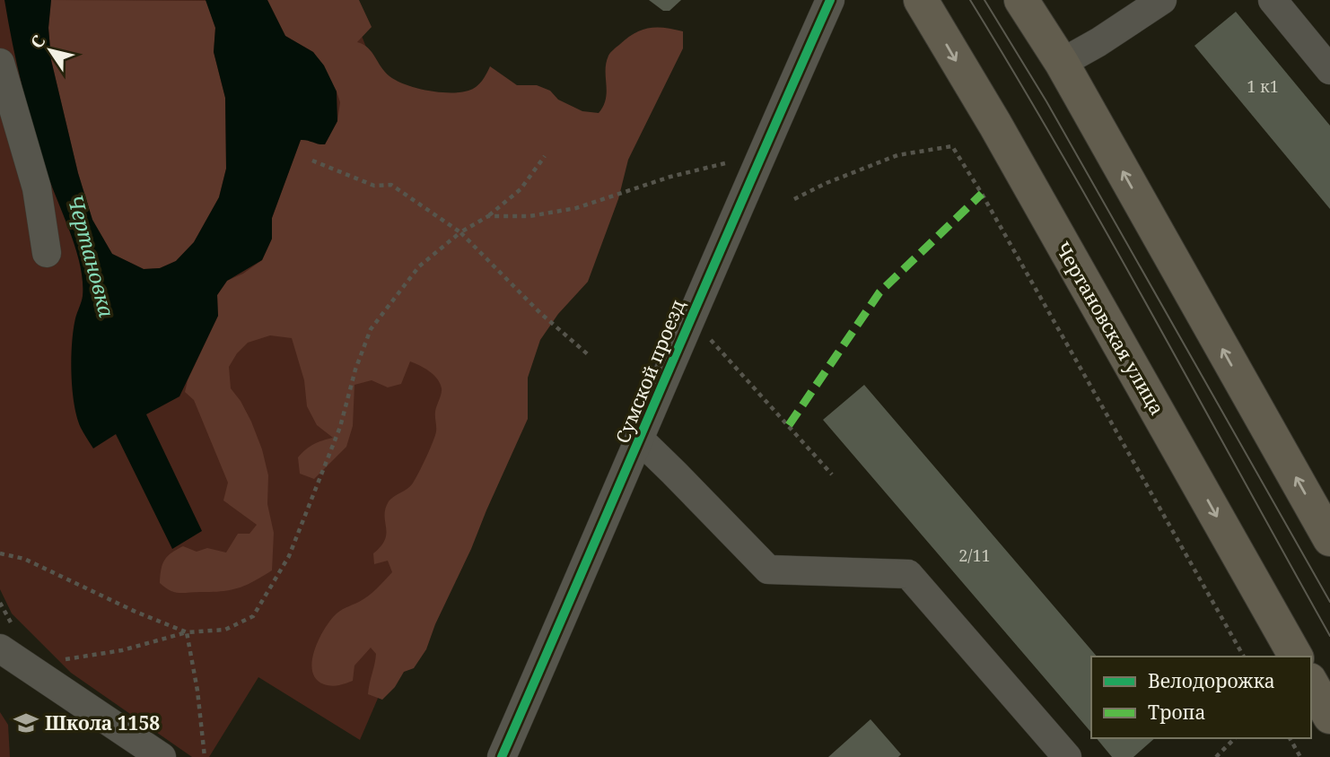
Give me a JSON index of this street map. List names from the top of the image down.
{
  "streets": {
    "main road": ["Чертановская улица"],
    "street": ["Сумской проезд"]
  },
  "water": ["Чертановка"],
  "places": {
    "school or university": ["Школа 1158"]
  },
  "house_numbers": ["1 к1", "2/11"],
  "legend": ["Велодорожка", "Тропа"],
  "north": "top left"
}
